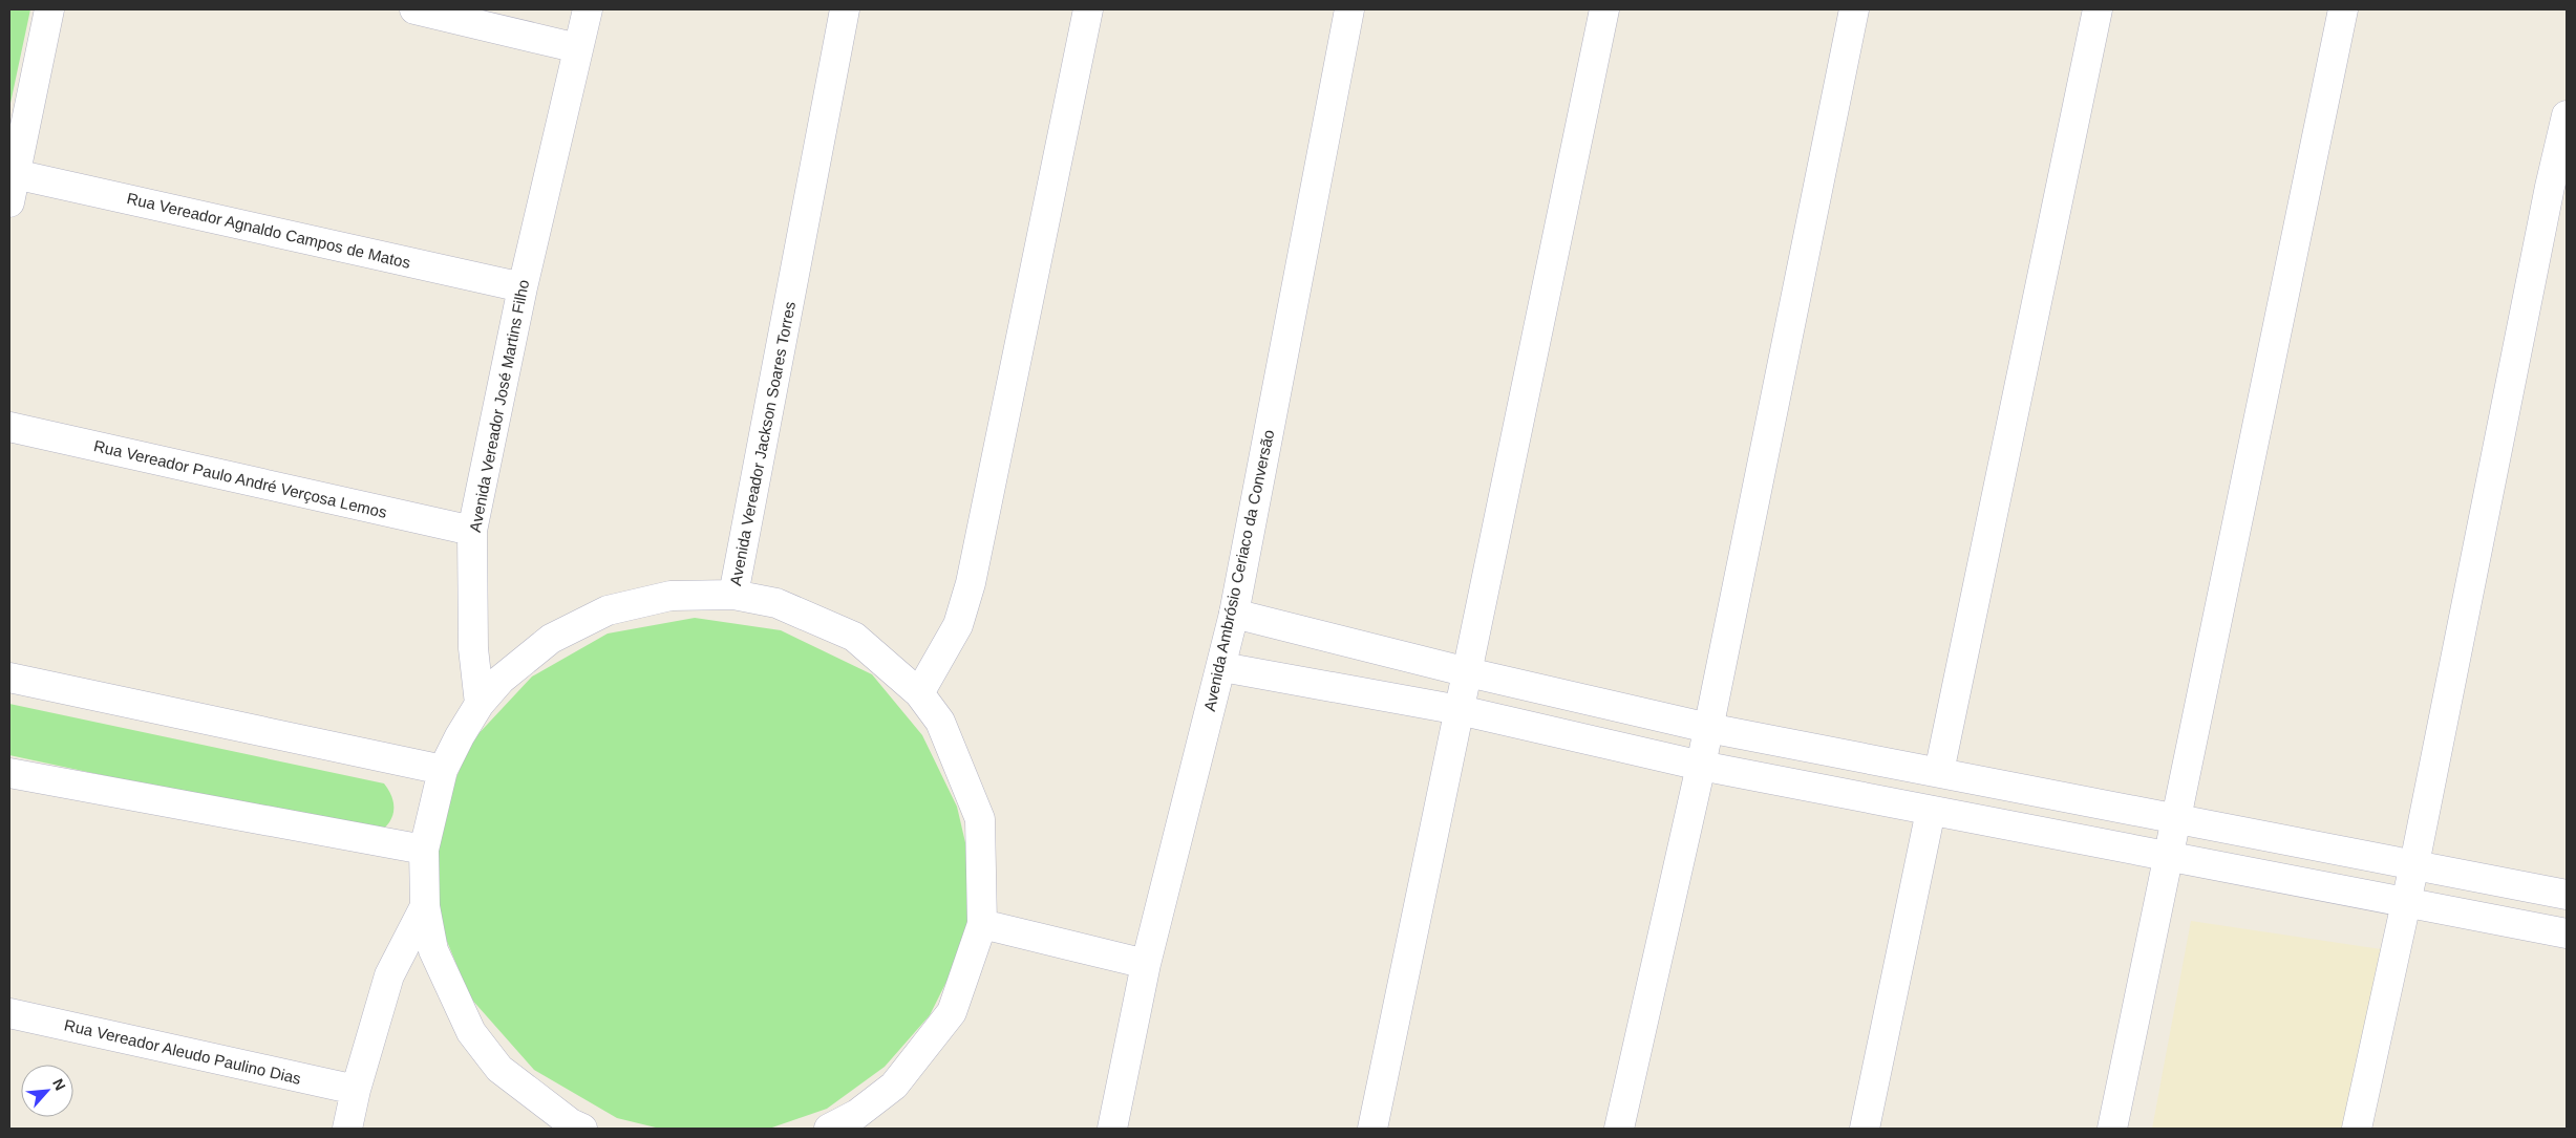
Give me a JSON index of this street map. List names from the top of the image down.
{
  "streets": {
    "street": [
      "Rua Vereador Agnaldo Campos de Matos",
      "Avenida Vereador José Martins Filho",
      "Avenida Vereador Jackson Soares Torres",
      "Rua Vereador Paulo André Verçosa Lemos",
      "Avenida Ambrósio Ceriaco da Conversão",
      "Rua Vereador Aleudo Paulino Dias"
    ]
  },
  "crossings": [
    ["Rua Vereador Agnaldo Campos de Matos", "Avenida Vereador José Martins Filho"],
    ["Avenida Vereador José Martins Filho", "Avenida Vereador Jackson Soares Torres"],
    ["Avenida Vereador José Martins Filho", "Rua Vereador Paulo André Verçosa Lemos"]
  ],
  "north": "top right"
}
